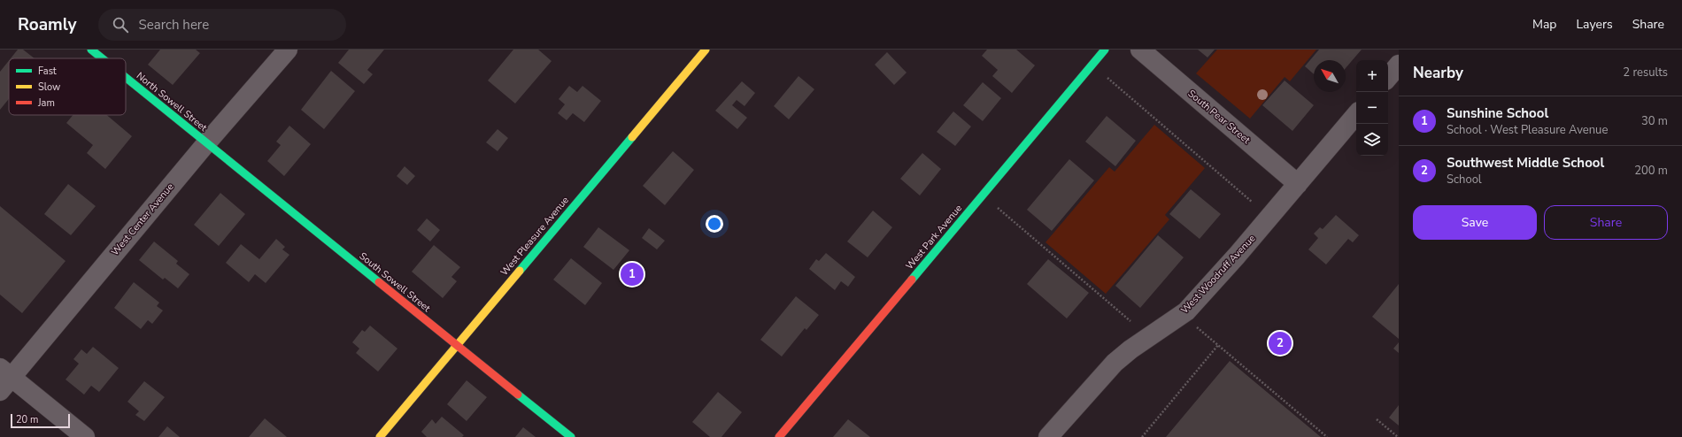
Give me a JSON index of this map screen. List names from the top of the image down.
{
  "streets": {
    "street": [
      "North Sowell Street",
      "South Pear Street",
      "West Center Avenue",
      "West Pleasure Avenue",
      "West Park Avenue",
      "West Woodruff Avenue",
      "South Sowell Street"
    ]
  },
  "crossings": [
    ["North Sowell Street", "West Center Avenue"],
    ["North Sowell Street", "South Sowell Street"],
    ["South Pear Street", "West Woodruff Avenue"],
    ["West Center Avenue", "South Sowell Street"],
    ["West Pleasure Avenue", "South Sowell Street"]
  ],
  "legend": ["Fast", "Slow", "Jam"],
  "scale_bar": "20 m",
  "north": "top left",
  "page": {
    "header": "Roamly",
    "search": "Search here",
    "nav": ["Map", "Layers", "Share"],
    "heading": ["Nearby", "2 results"],
    "map_buttons": ["+", "−"],
    "list": [
      {
        "mark": "1",
        "name": "Sunshine School",
        "note": "School · West Pleasure Avenue",
        "value": "30 m"
      },
      {
        "mark": "2",
        "name": "Southwest Middle School",
        "note": "School",
        "value": "200 m"
      }
    ],
    "buttons": ["Save", "Share"],
    "pins": ["1", "2"],
    "scale": "20 m"
  }
}
